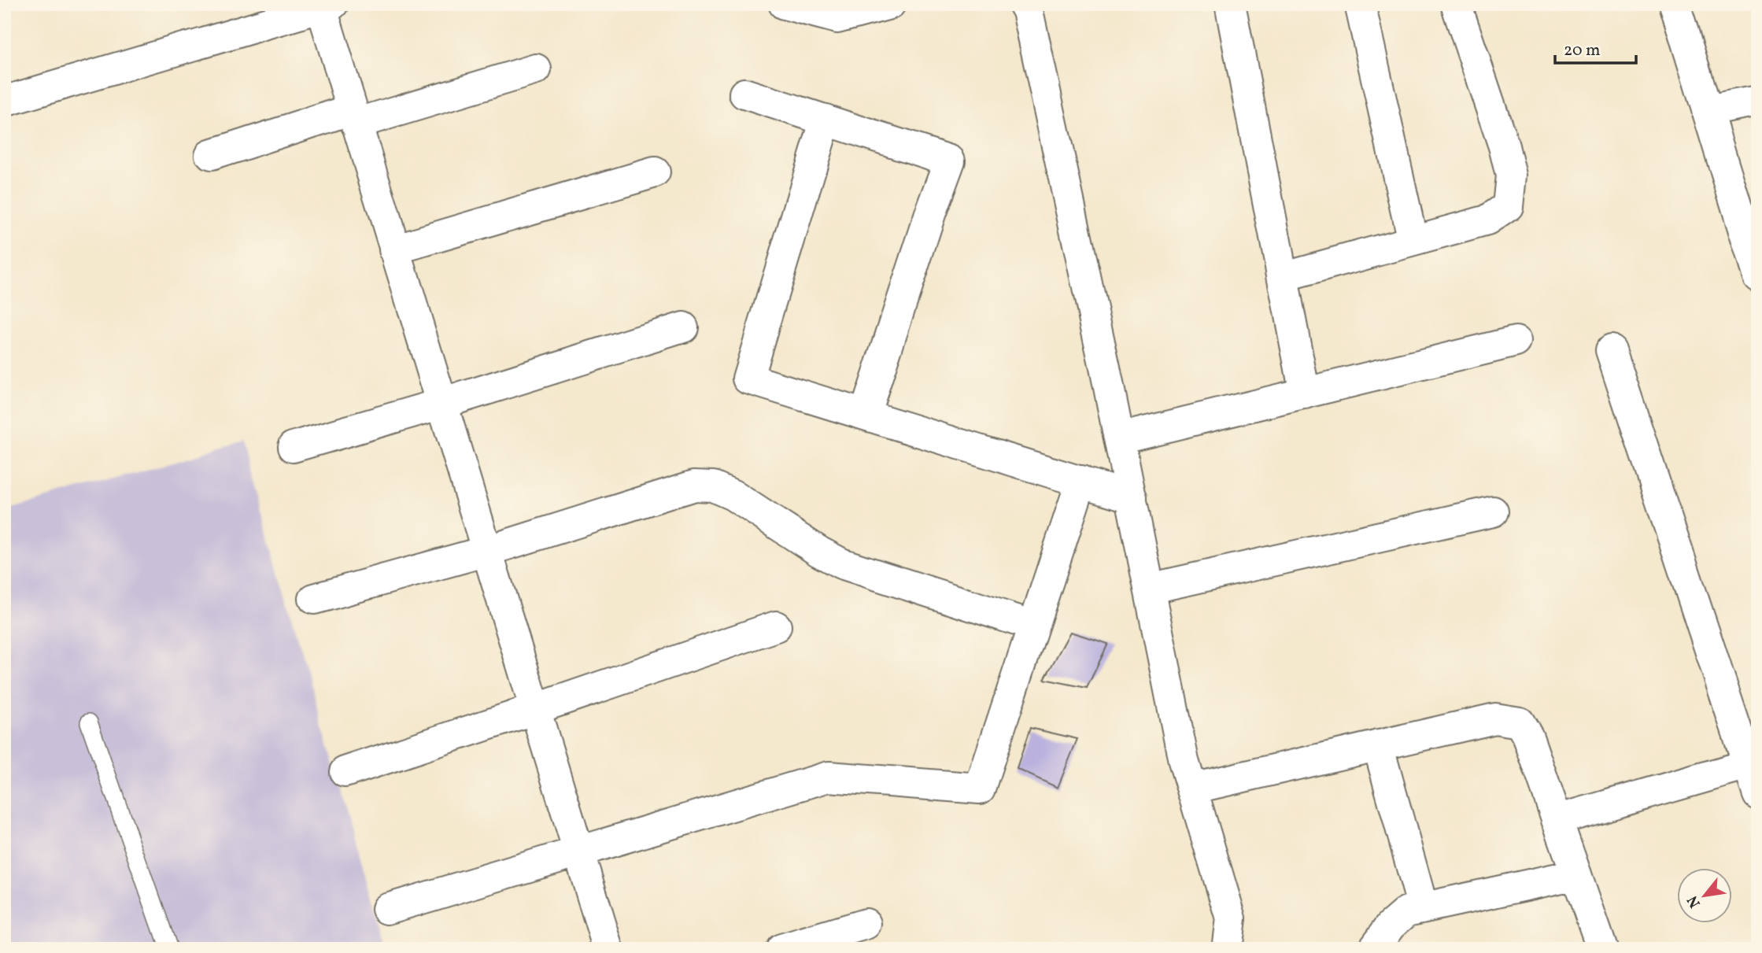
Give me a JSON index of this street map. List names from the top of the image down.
{
  "scale_bar": "20 m",
  "north": "bottom left"
}
